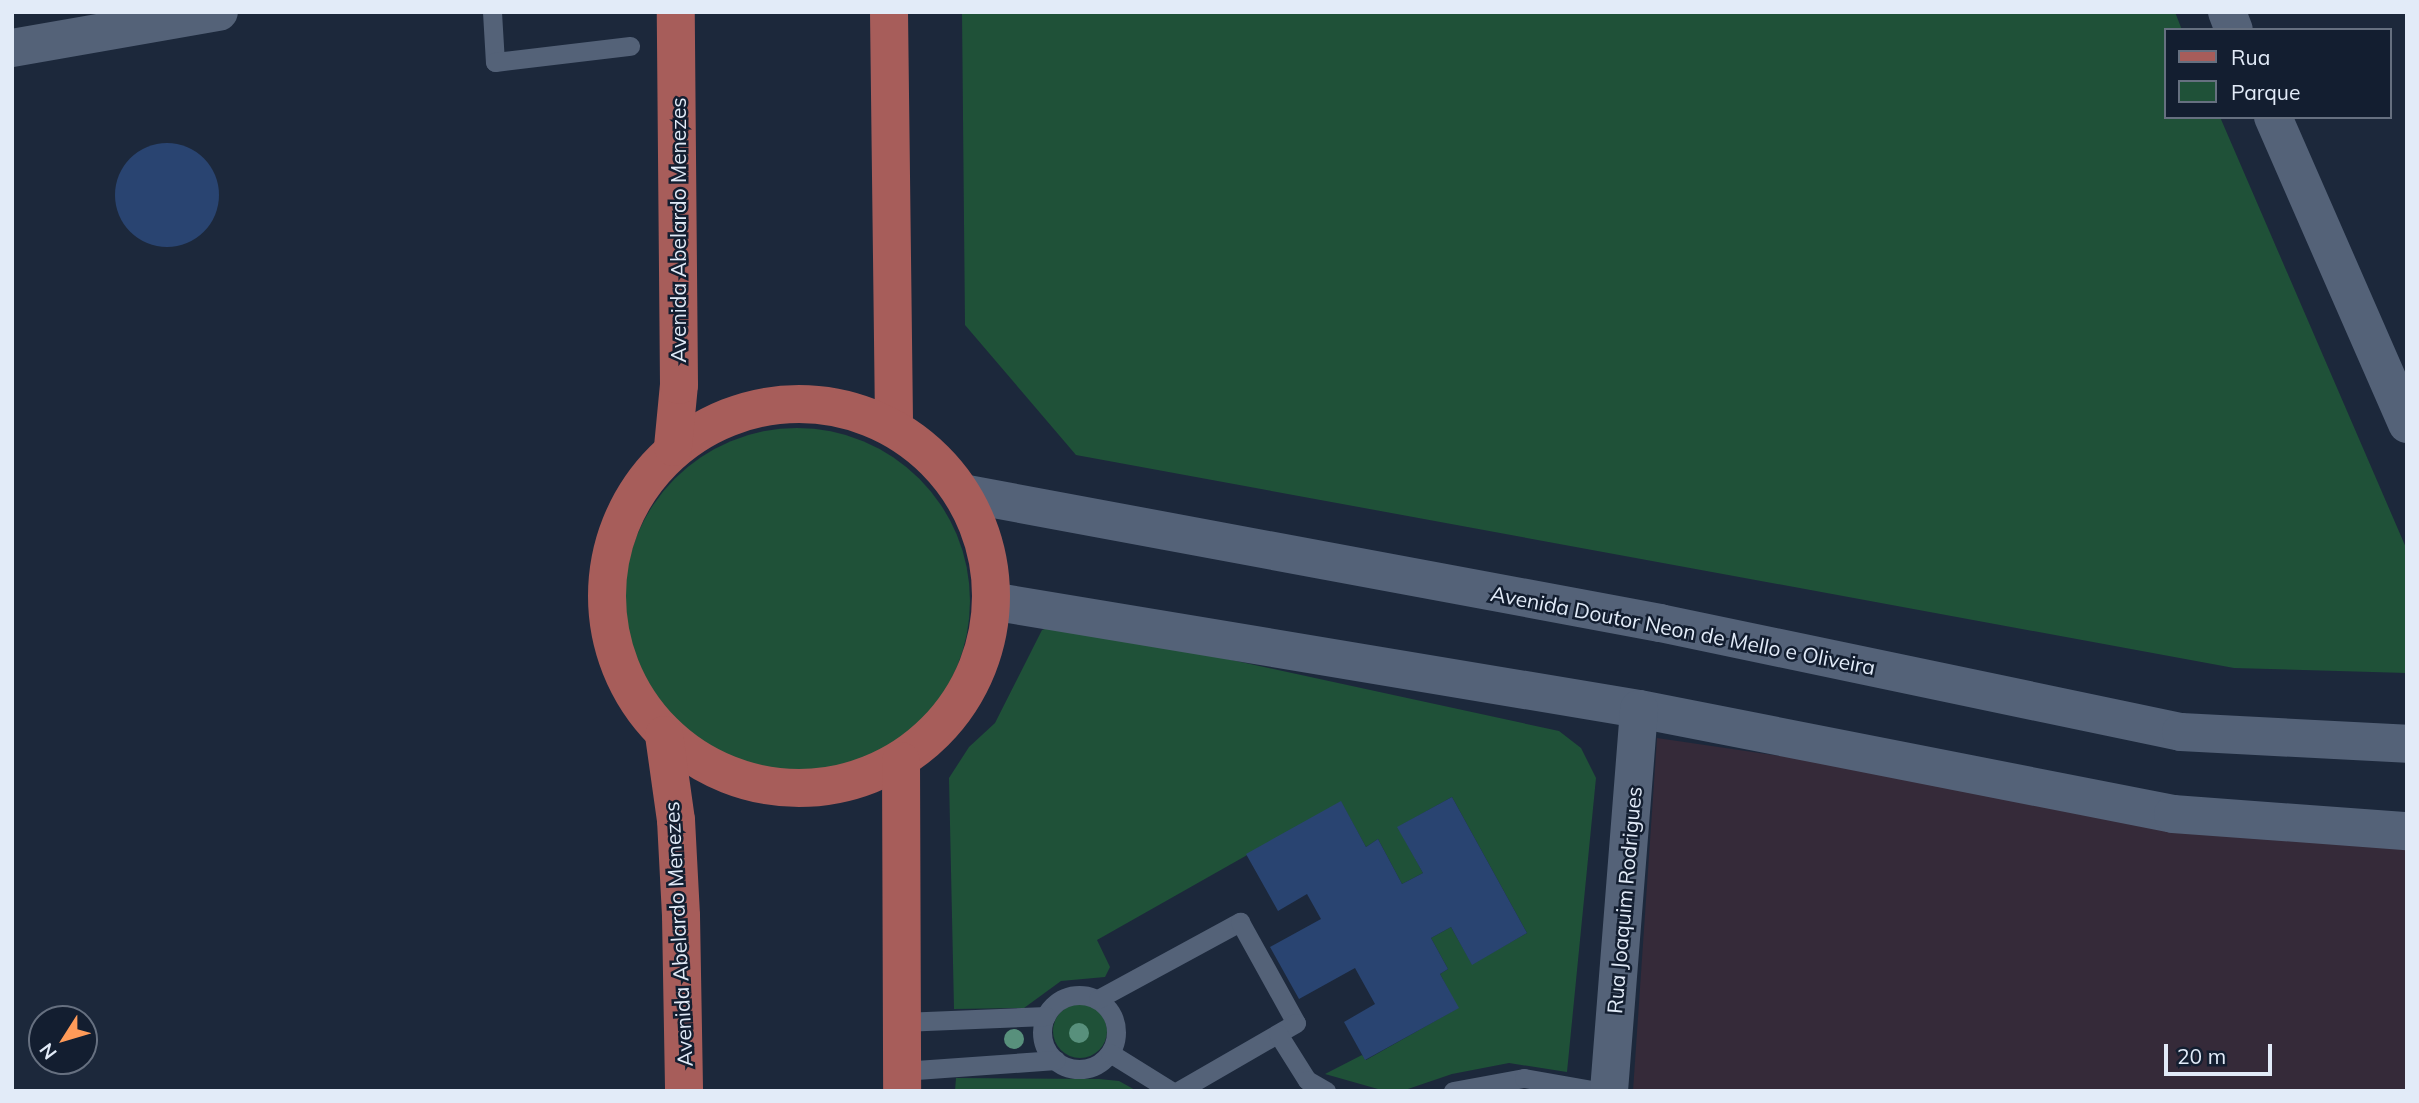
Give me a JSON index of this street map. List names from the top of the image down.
{
  "streets": {
    "main road": ["Avenida Abelardo Menezes"],
    "street": ["Avenida Doutor Neon de Mello e Oliveira", "Rua Joaquim Rodrigues"]
  },
  "legend": ["Rua", "Parque"],
  "scale_bar": "20 m",
  "north": "bottom left"
}
